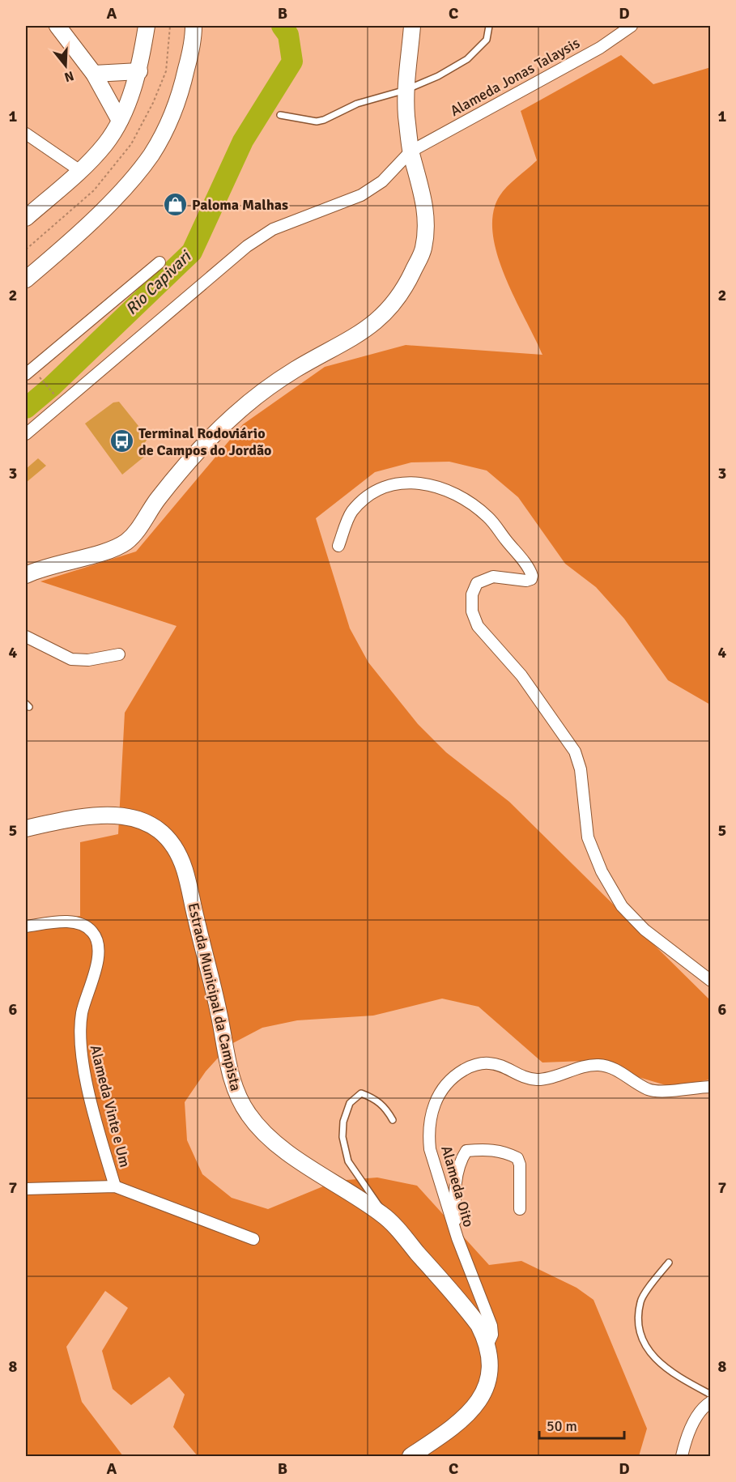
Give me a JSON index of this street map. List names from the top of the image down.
{
  "streets": {
    "main road": ["Estrada Municipal da Campista"],
    "street": ["Alameda Jonas Talaysis", "Alameda Vinte e Um", "Alameda Oito"]
  },
  "crossings": [
    ["Estrada Municipal da Campista", "Alameda Oito"]
  ],
  "water": ["Rio Capivari"],
  "places": {
    "shop": ["Paloma Malhas"],
    "bus stop": ["Terminal Rodoviário de Campos do Jordão"]
  },
  "scale_bar": "50 m",
  "north": "bottom",
  "grid": {
    "columns": [
      "A",
      "B",
      "C",
      "D"
    ],
    "rows": [
      "1",
      "2",
      "3",
      "4",
      "5",
      "6",
      "7",
      "8"
    ]
  }
}
